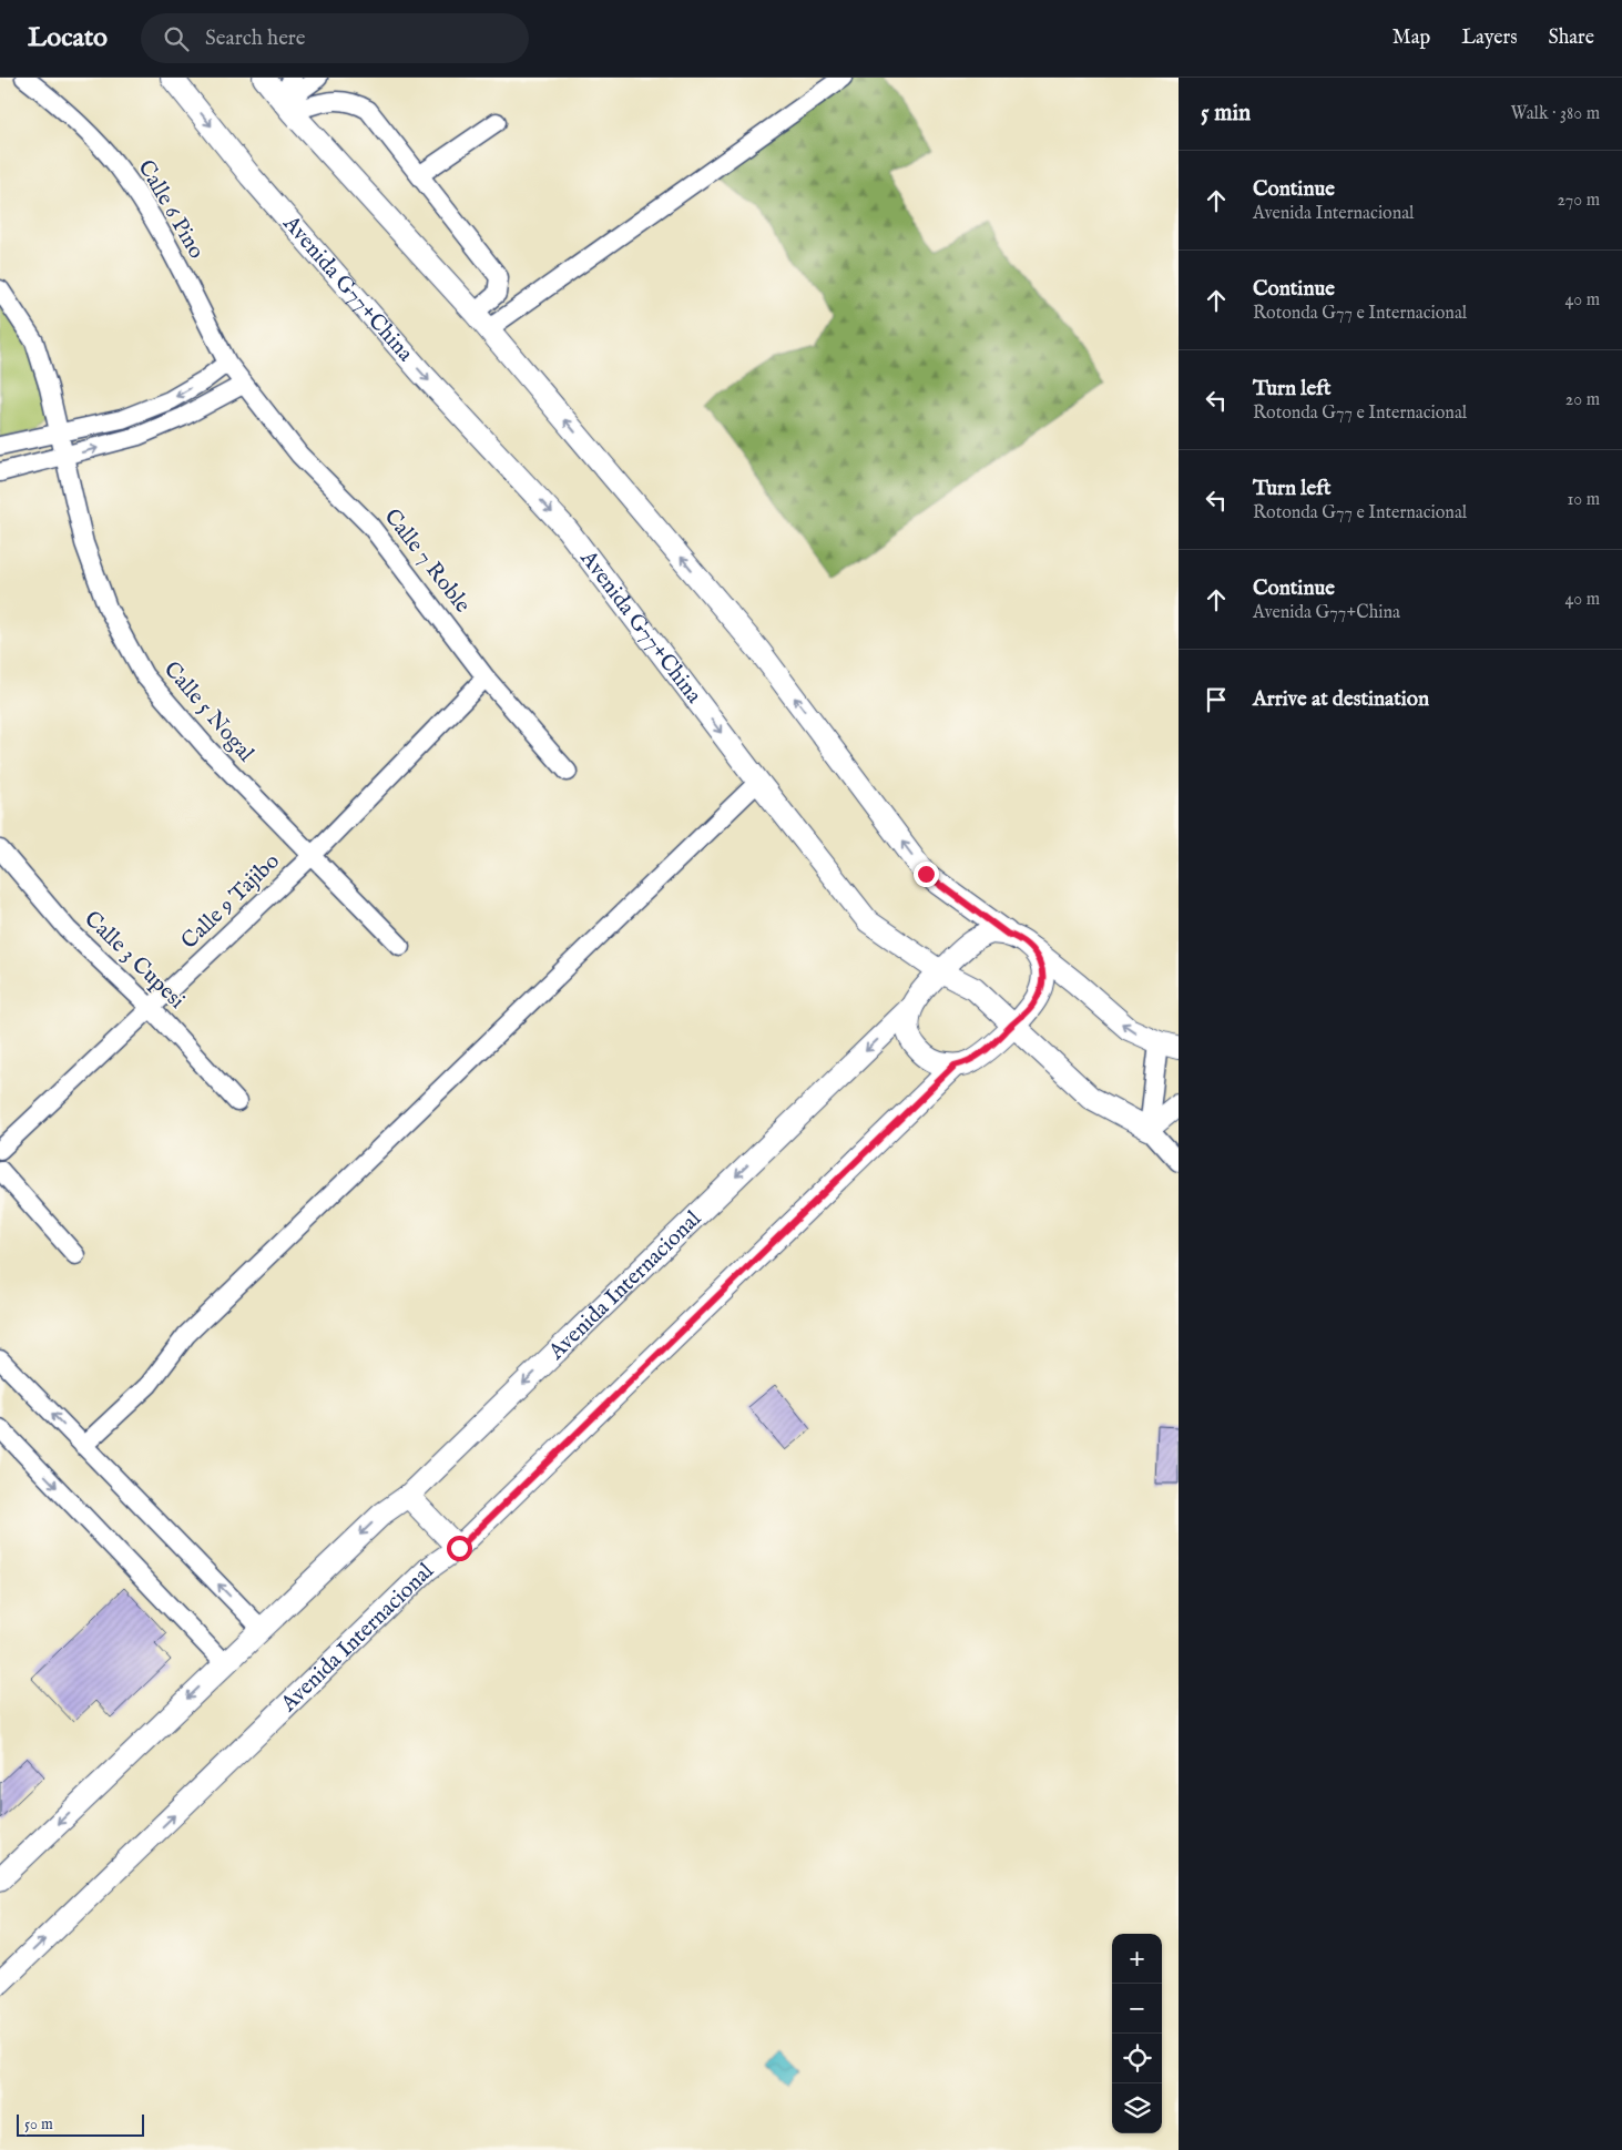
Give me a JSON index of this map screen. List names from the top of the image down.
{
  "streets": {
    "main road": ["Avenida G77+China", "Avenida Internacional"],
    "street": [
      "Calle 6 Pino",
      "Calle 7 Roble",
      "Calle 5 Nogal",
      "Calle 9 Tajibo",
      "Calle 3 Cupesi"
    ]
  },
  "crossings": [
    ["Calle 6 Pino", "Calle 7 Roble"],
    ["Avenida G77+China", "Avenida Internacional"],
    ["Calle 7 Roble", "Calle 9 Tajibo"],
    ["Calle 5 Nogal", "Calle 9 Tajibo"],
    ["Calle 9 Tajibo", "Calle 3 Cupesi"]
  ],
  "scale_bar": "50 m",
  "page": {
    "header": "Locato",
    "search": "Search here",
    "nav": ["Map", "Layers", "Share"],
    "heading": ["5 min", "Walk · 380 m"],
    "list": [
      ["Continue", "Avenida Internacional", "270 m"],
      ["Continue", "Rotonda G77 e Internacional", "40 m"],
      ["Turn left", "Rotonda G77 e Internacional", "20 m"],
      ["Turn left", "Rotonda G77 e Internacional", "10 m"],
      ["Continue", "Avenida G77+China", "40 m"],
      "Arrive at destination"
    ],
    "map_buttons": ["+", "−"],
    "scale": "50 m"
  }
}
